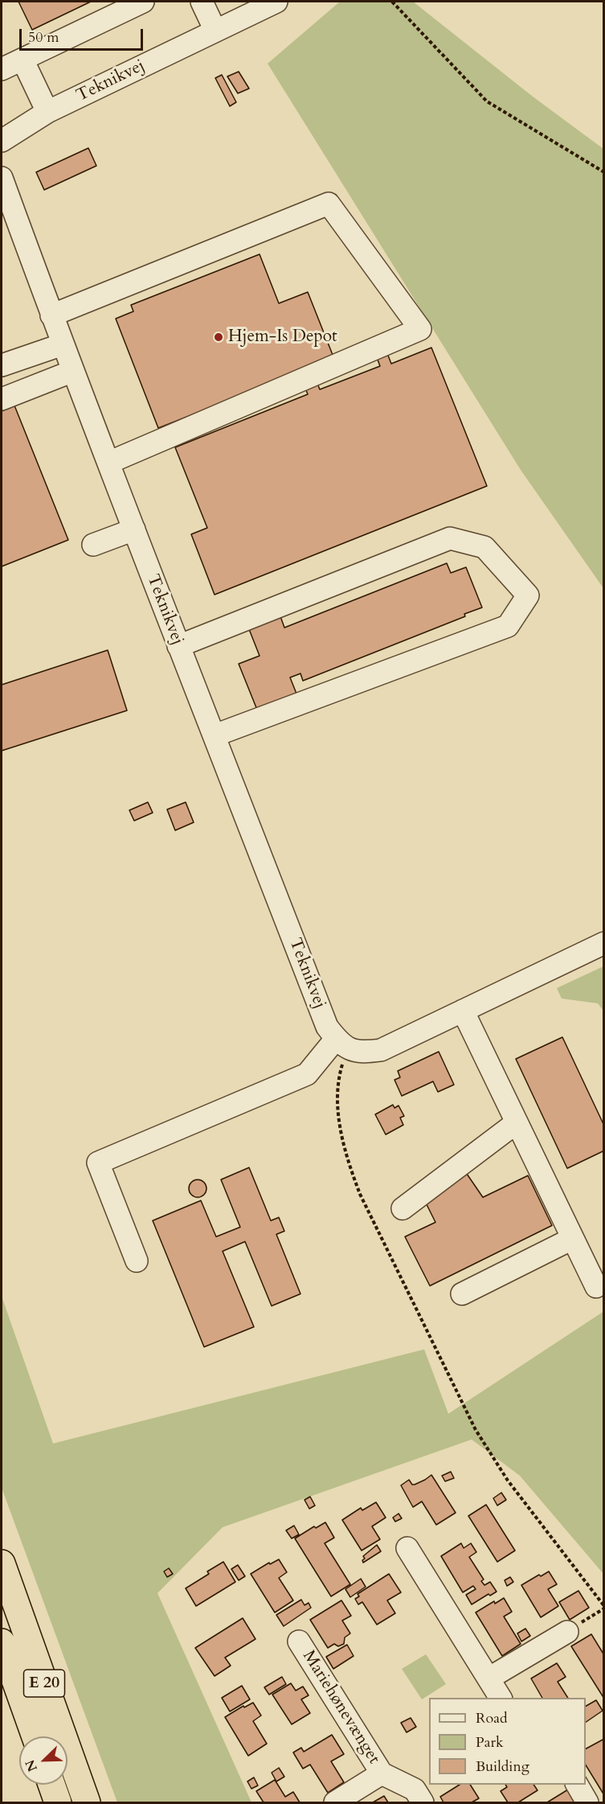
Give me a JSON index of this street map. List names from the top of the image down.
{
  "streets": {
    "highway": ["E 20"],
    "street": ["Teknikvej", "Mariehønevænget"]
  },
  "places": ["Hjem-Is Depot"],
  "legend": ["Road", "Park", "Building"],
  "scale_bar": "50 m",
  "north": "bottom left"
}
